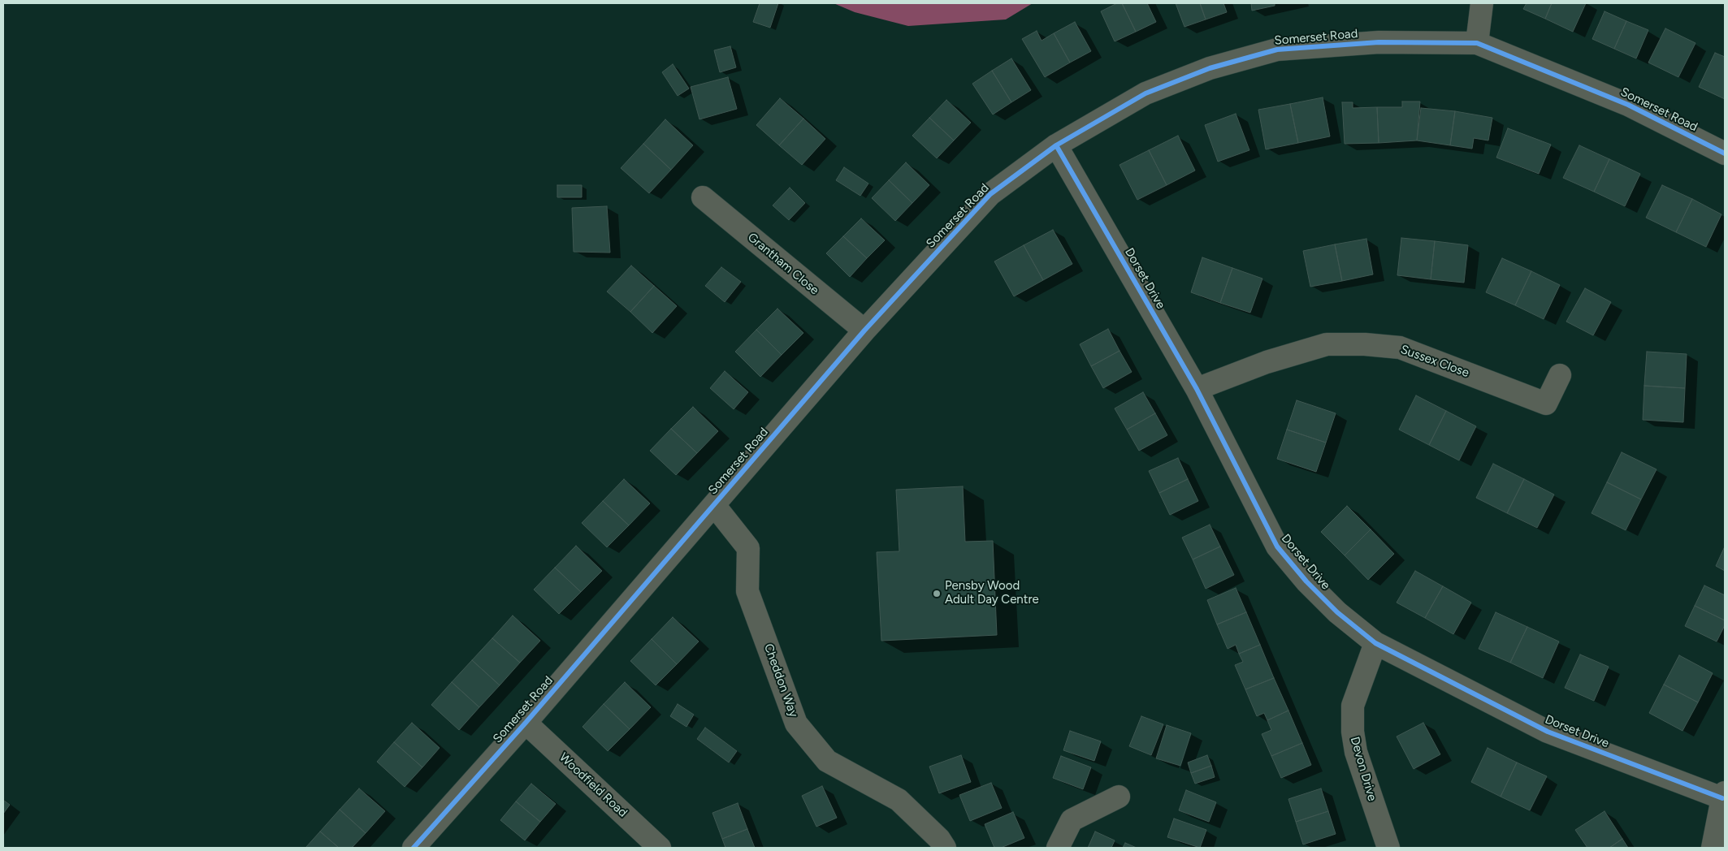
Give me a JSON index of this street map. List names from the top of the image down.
{
  "streets": {
    "street": [
      "Somerset Road",
      "Grantham Close",
      "Dorset Drive",
      "Sussex Close",
      "Cheddon Way",
      "Devon Drive",
      "Woodfield Road"
    ]
  },
  "crossings": [
    ["Somerset Road", "Grantham Close"],
    ["Somerset Road", "Dorset Drive"],
    ["Somerset Road", "Cheddon Way"],
    ["Somerset Road", "Woodfield Road"],
    ["Dorset Drive", "Sussex Close"],
    ["Dorset Drive", "Devon Drive"]
  ],
  "places": ["Pensby Wood Adult Day Centre"]
}
